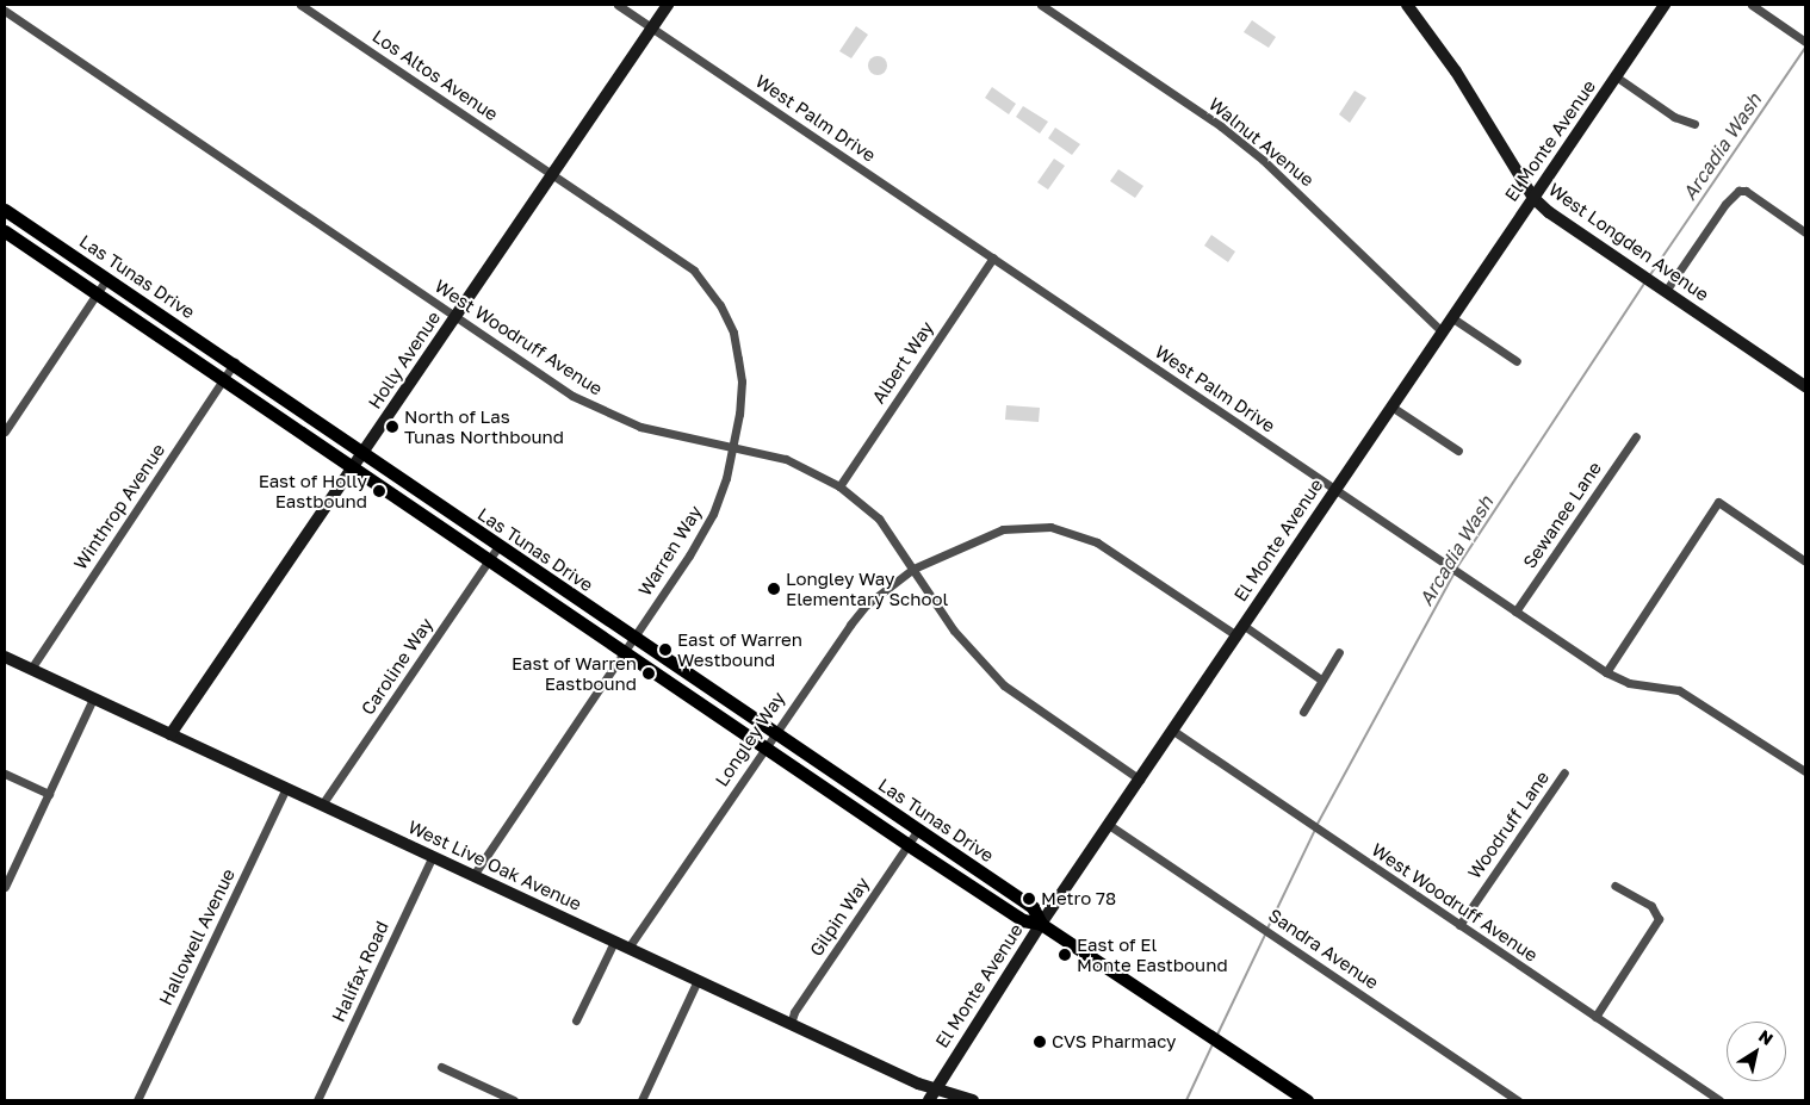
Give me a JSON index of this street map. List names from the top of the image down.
{
  "streets": {
    "main road": ["Las Tunas Drive"],
    "street": [
      "Los Altos Avenue",
      "West Palm Drive",
      "El Monte Avenue",
      "Walnut Avenue",
      "West Longden Avenue",
      "West Woodruff Avenue",
      "Holly Avenue",
      "Albert Way",
      "Winthrop Avenue",
      "Sewanee Lane",
      "Warren Way",
      "Caroline Way",
      "Longley Way",
      "Woodruff Lane",
      "West Live Oak Avenue",
      "Gilpin Way",
      "Hallowell Avenue",
      "Sandra Avenue",
      "Halifax Road"
    ]
  },
  "crossings": [
    ["Los Altos Avenue", "Holly Avenue"],
    ["Los Altos Avenue", "Warren Way"],
    ["West Palm Drive", "El Monte Avenue"],
    ["West Palm Drive", "Holly Avenue"],
    ["West Palm Drive", "Albert Way"],
    ["West Palm Drive", "Sewanee Lane"],
    ["El Monte Avenue", "Walnut Avenue"],
    ["El Monte Avenue", "West Longden Avenue"],
    ["El Monte Avenue", "Las Tunas Drive"],
    ["El Monte Avenue", "West Woodruff Avenue"],
    ["El Monte Avenue", "Longley Way"],
    ["El Monte Avenue", "West Live Oak Avenue"],
    ["El Monte Avenue", "Sandra Avenue"],
    ["Las Tunas Drive", "Holly Avenue"],
    ["Las Tunas Drive", "Winthrop Avenue"],
    ["Las Tunas Drive", "Warren Way"],
    ["Las Tunas Drive", "Caroline Way"],
    ["Las Tunas Drive", "Longley Way"],
    ["Las Tunas Drive", "Gilpin Way"],
    ["West Woodruff Avenue", "Holly Avenue"],
    ["West Woodruff Avenue", "Albert Way"],
    ["West Woodruff Avenue", "Warren Way"],
    ["West Woodruff Avenue", "Longley Way"],
    ["West Woodruff Avenue", "Woodruff Lane"],
    ["Holly Avenue", "Warren Way"],
    ["Holly Avenue", "West Live Oak Avenue"],
    ["Winthrop Avenue", "West Live Oak Avenue"],
    ["Warren Way", "West Live Oak Avenue"],
    ["Caroline Way", "West Live Oak Avenue"],
    ["Longley Way", "West Live Oak Avenue"],
    ["West Live Oak Avenue", "Gilpin Way"],
    ["West Live Oak Avenue", "Hallowell Avenue"],
    ["West Live Oak Avenue", "Halifax Road"]
  ],
  "water": ["Arcadia Wash"],
  "places": [
    "North of Las Tunas Northbound",
    "East of Holly Eastbound",
    "Longley Way Elementary School",
    "East of Warren Westbound",
    "East of Warren Eastbound",
    "Metro 78",
    "East of El Monte Eastbound",
    "CVS Pharmacy"
  ],
  "north": "top right"
}
